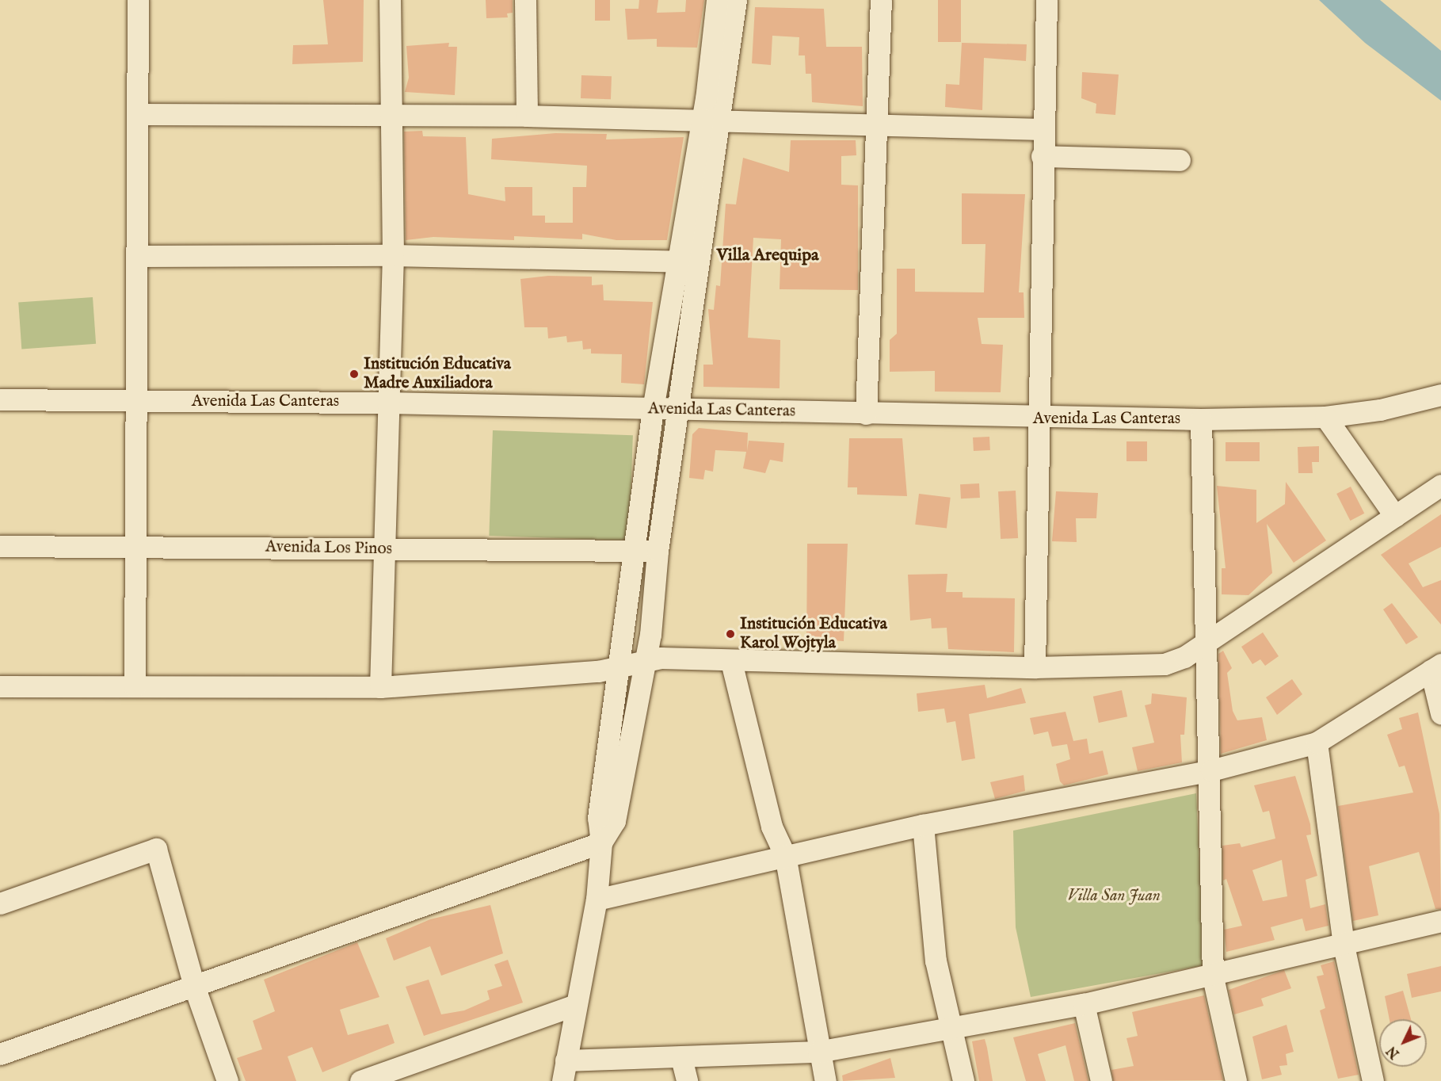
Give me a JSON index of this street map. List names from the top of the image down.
{
  "streets": {
    "street": ["Avenida Las Canteras", "Avenida Los Pinos"]
  },
  "districts": ["Villa Arequipa"],
  "parks": ["Villa San Juan"],
  "places": ["Institución Educativa Madre Auxiliadora", "Institución Educativa Karol Wojtyla"],
  "north": "bottom left"
}
